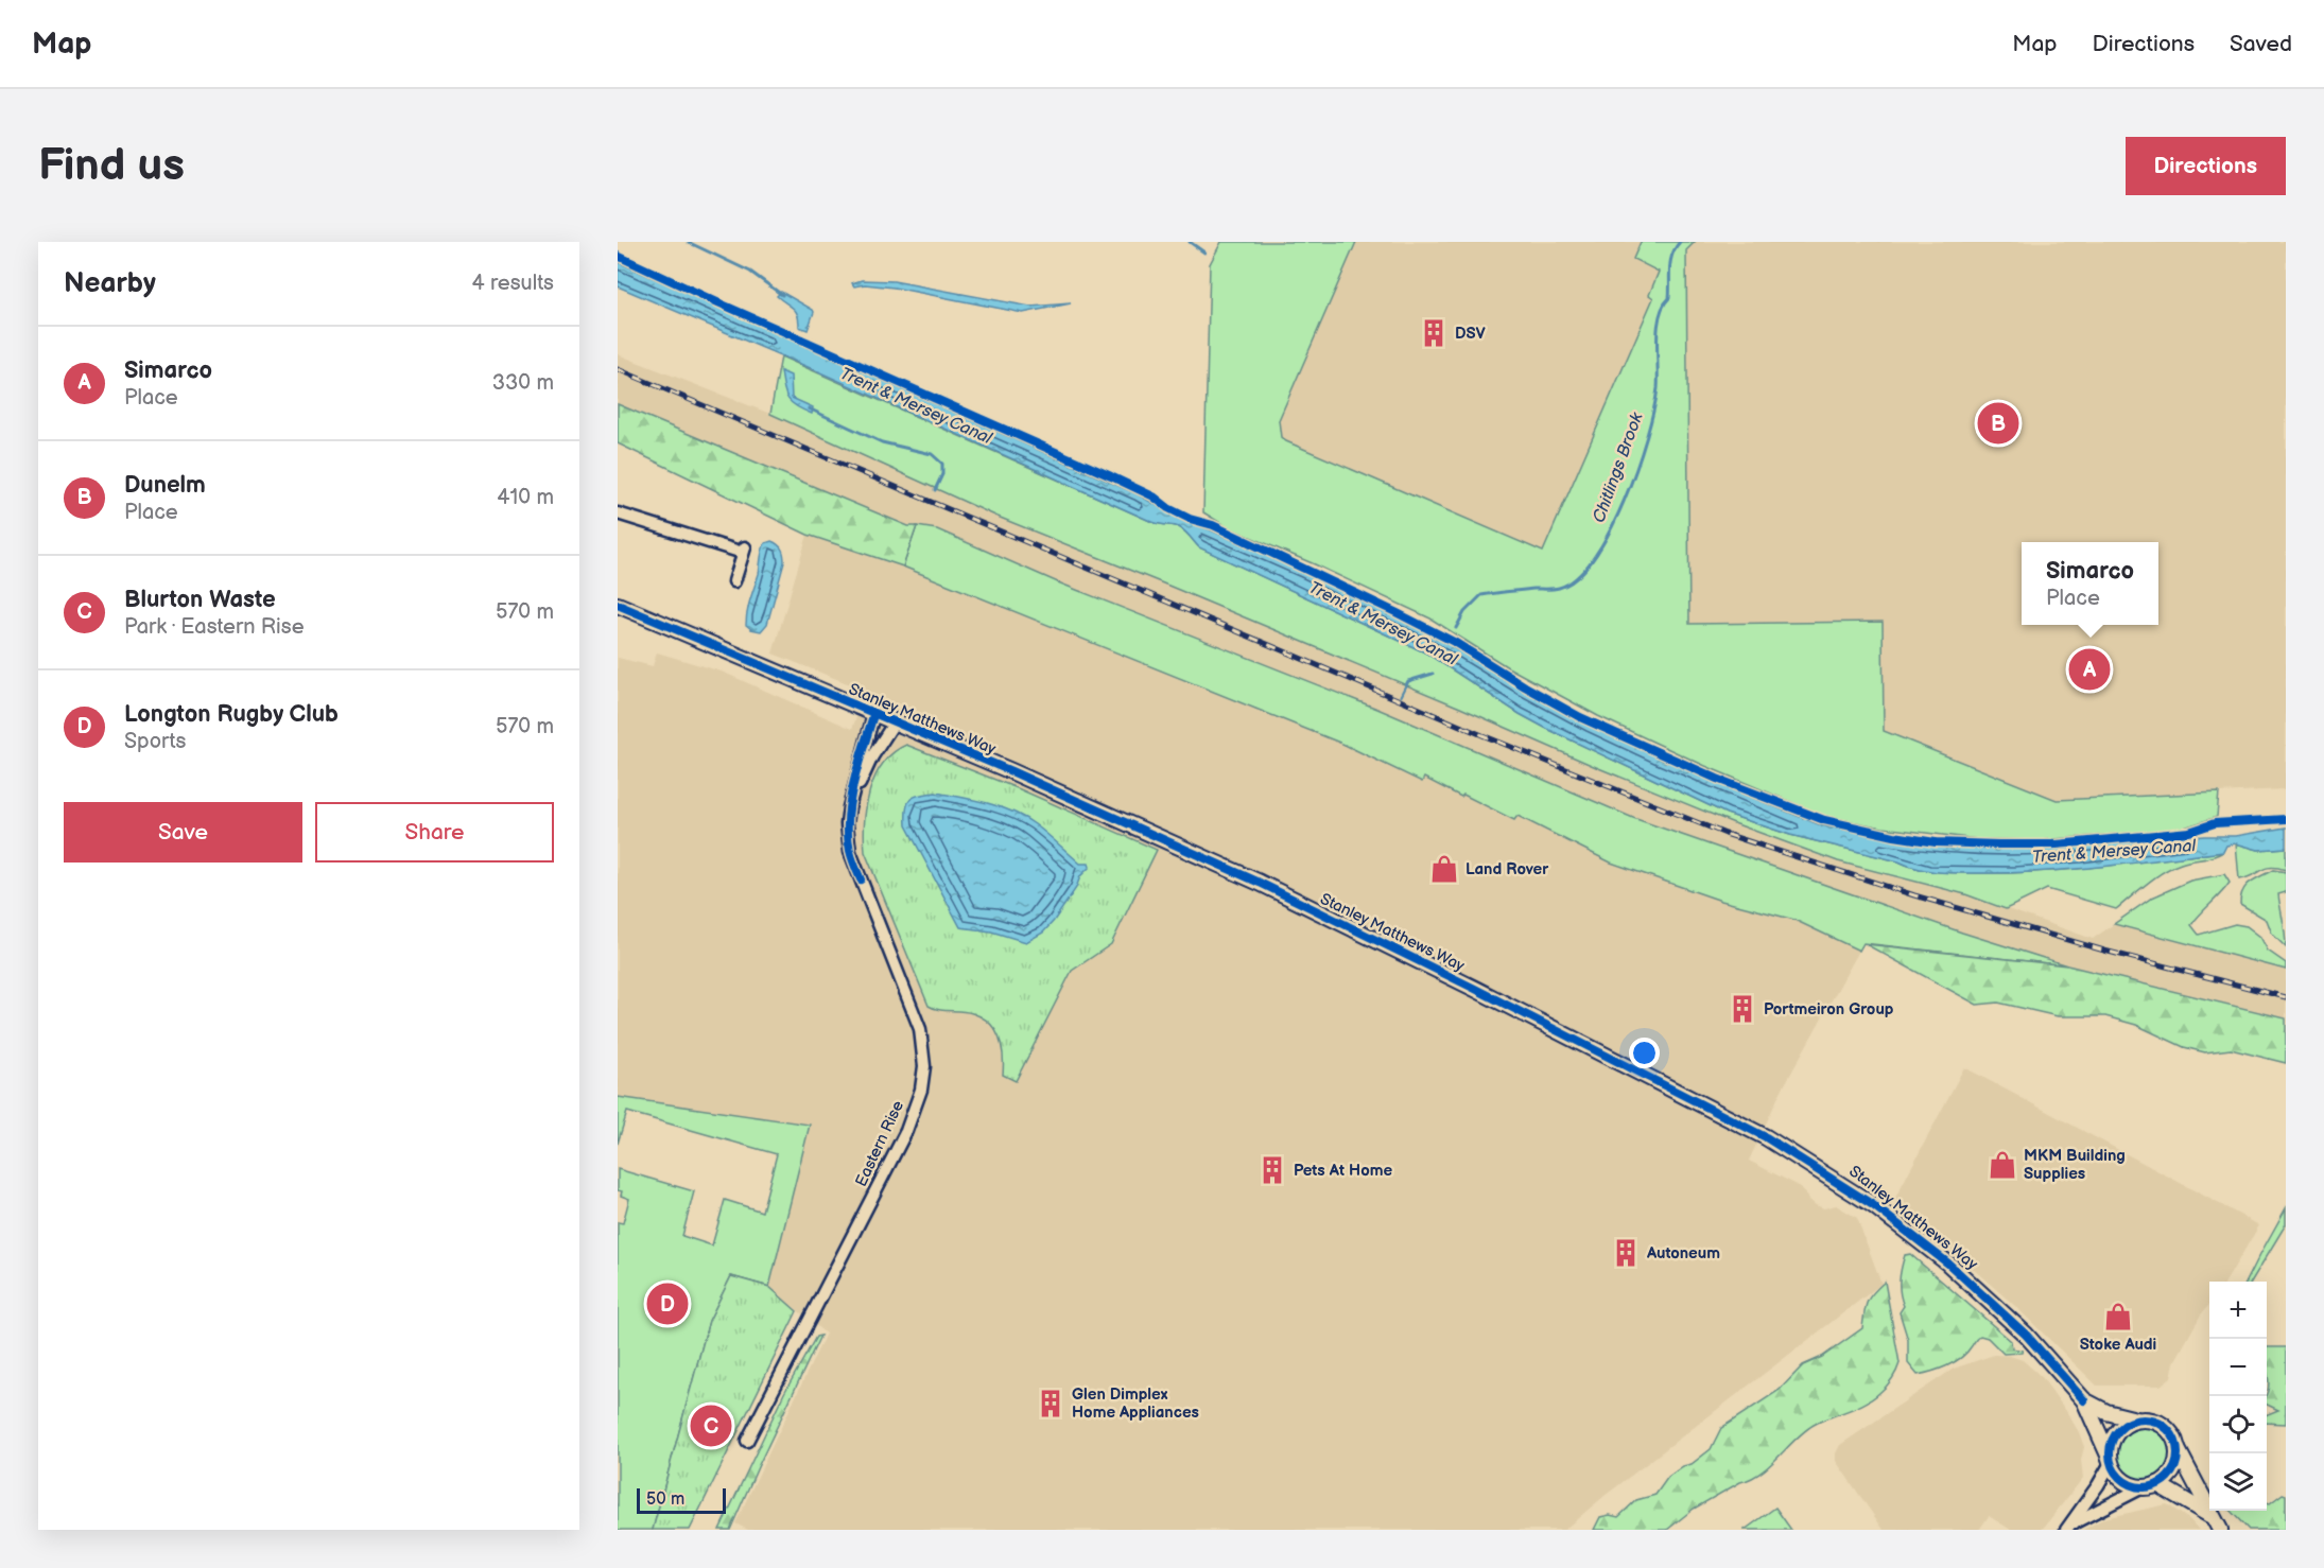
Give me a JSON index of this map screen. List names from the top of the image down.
{
  "streets": {
    "main road": ["Stanley Matthews Way"],
    "street": ["Eastern Rise"]
  },
  "crossings": [
    ["Stanley Matthews Way", "Eastern Rise"]
  ],
  "water": ["Trent & Mersey Canal", "Chitlings Brook"],
  "places": {
    "building": [
      "DSV",
      "Portmeiron Group",
      "Pets At Home",
      "Autoneum",
      "Glen Dimplex Home Appliances"
    ],
    "shop": ["Land Rover", "MKM Building Supplies", "Stoke Audi"]
  },
  "scale_bar": "50 m",
  "page": {
    "header": "Map",
    "nav": ["Map", "Directions", "Saved"],
    "buttons": [
      "Directions",
      ["Save", "Share"]
    ],
    "title": "Find us",
    "heading": ["Nearby", "4 results"],
    "list": [
      {
        "mark": "A",
        "name": "Simarco",
        "note": "Place",
        "value": "330 m"
      },
      {
        "mark": "B",
        "name": "Dunelm",
        "note": "Place",
        "value": "410 m"
      },
      {
        "mark": "C",
        "name": "Blurton Waste",
        "note": "Park · Eastern Rise",
        "value": "570 m"
      },
      {
        "mark": "D",
        "name": "Longton Rugby Club",
        "note": "Sports",
        "value": "570 m"
      }
    ],
    "pins": [
      "B",
      "A",
      "D",
      "C"
    ],
    "popup": ["Simarco", "Place"],
    "map_buttons": ["+", "−"],
    "scale": "50 m"
  }
}
